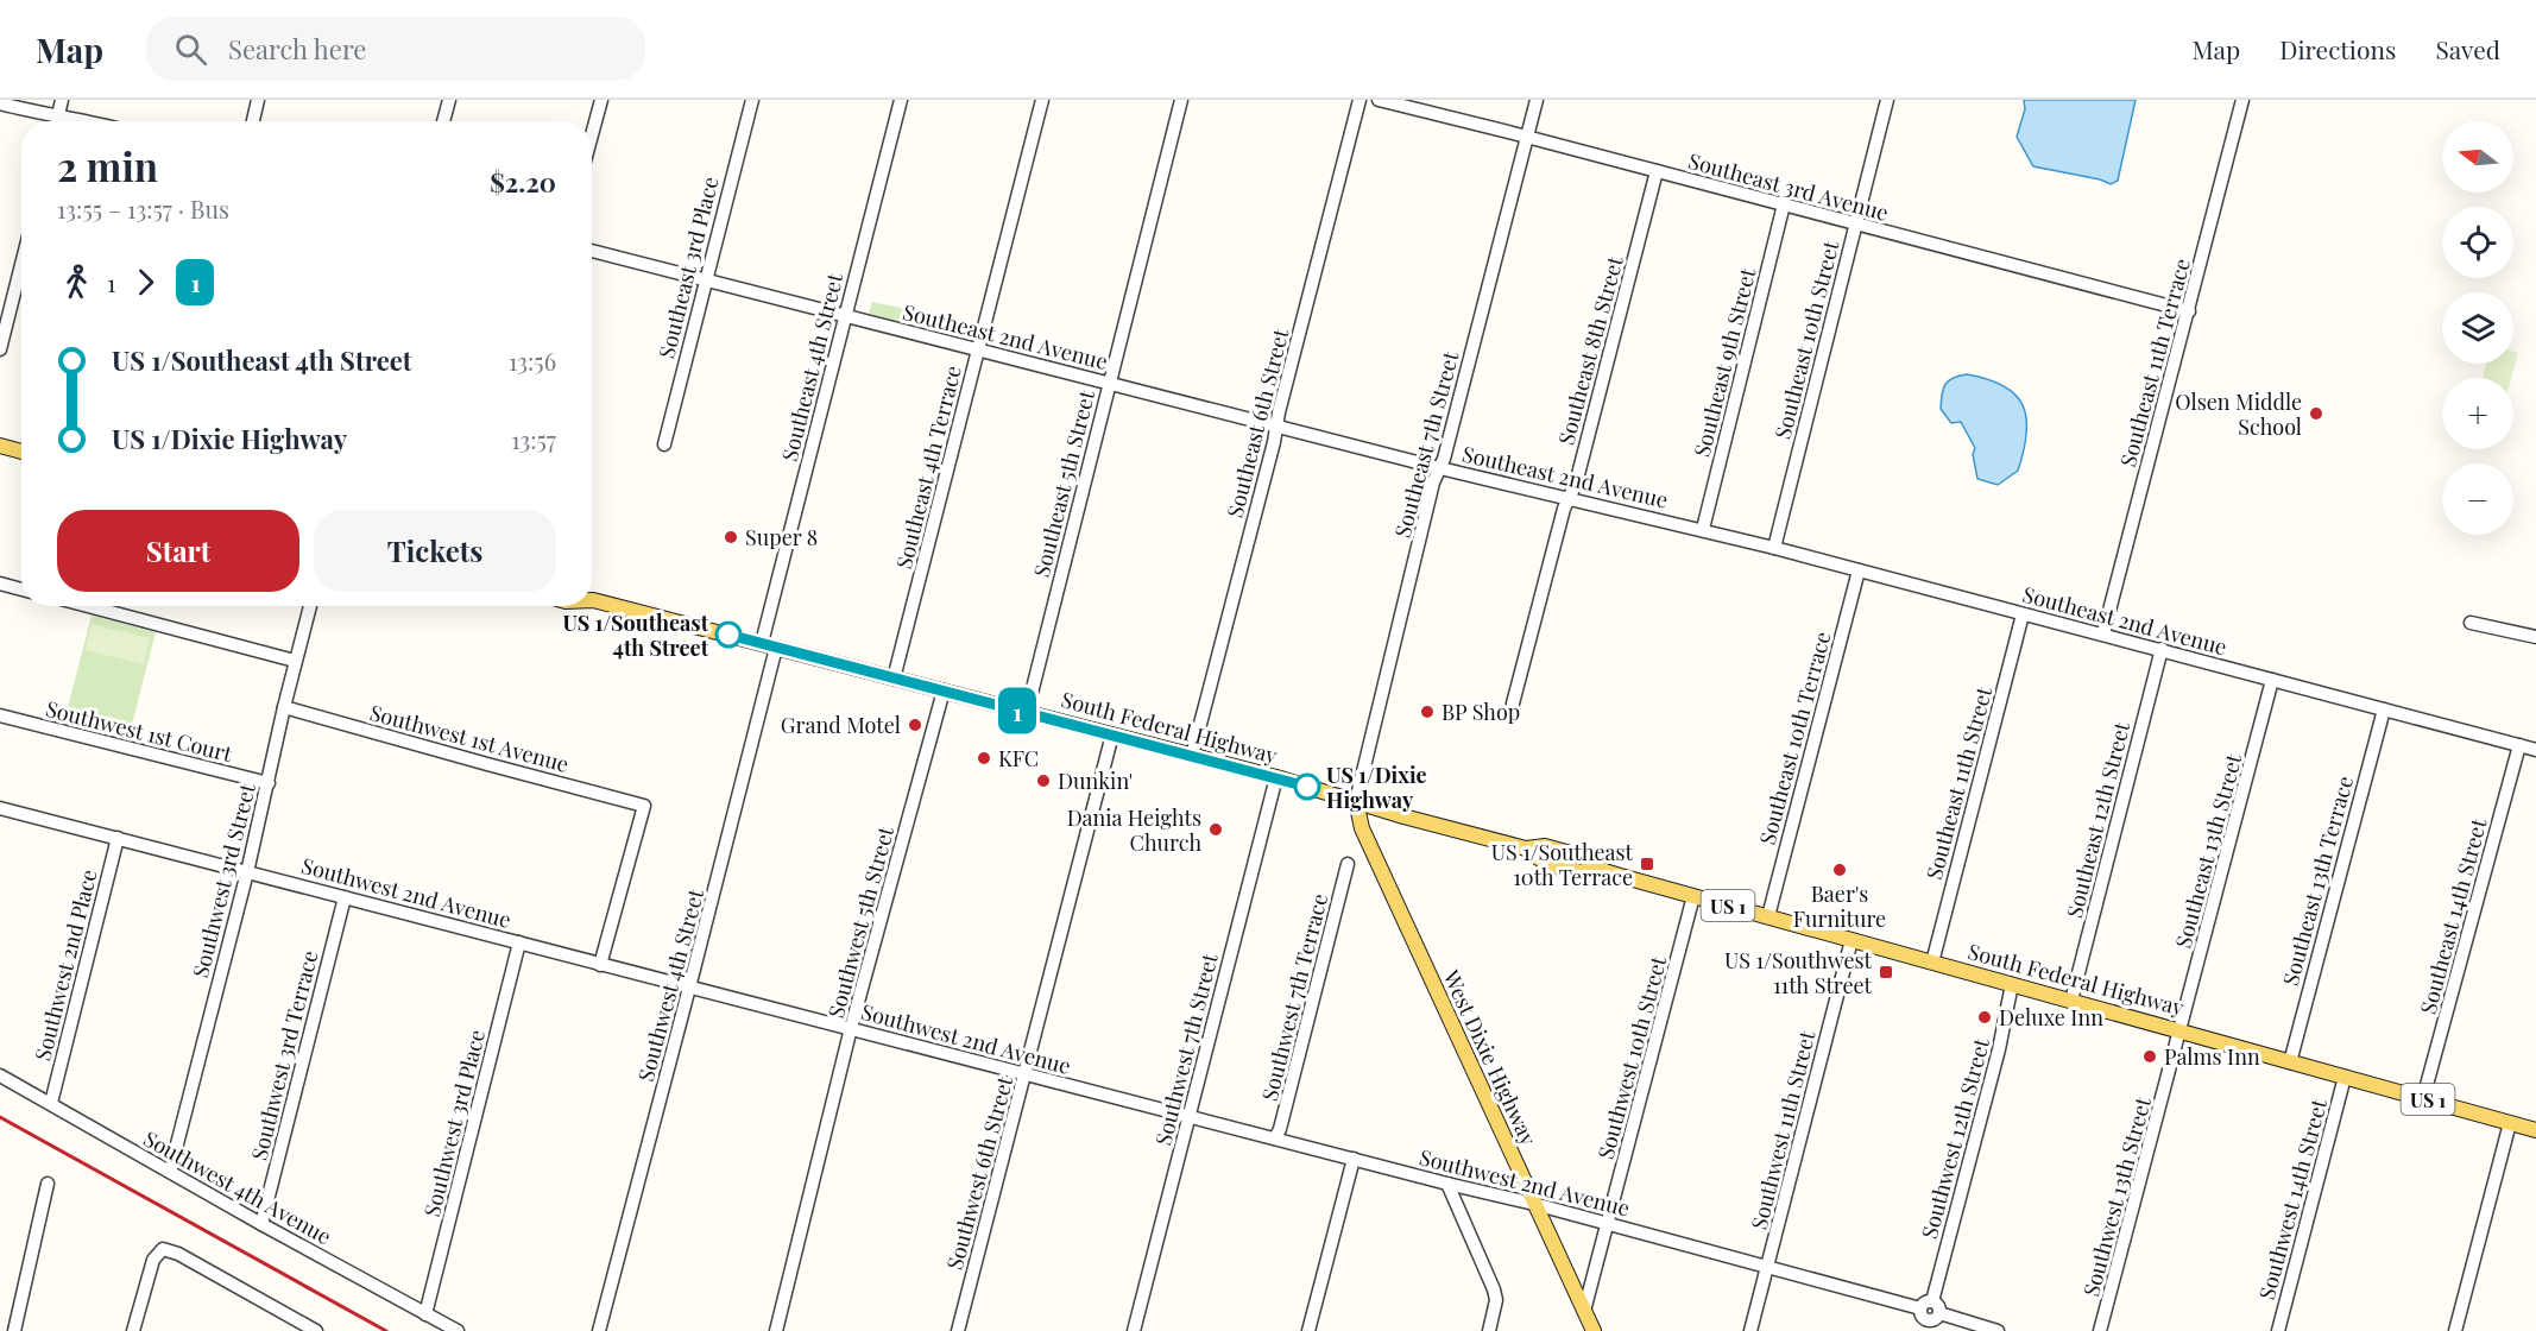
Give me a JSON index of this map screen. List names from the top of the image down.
{
  "streets": {
    "main road": ["South Federal Highway", "US 1", "West Dixie Highway"],
    "street": [
      "Southeast 3rd Avenue",
      "Southeast 3rd Place",
      "Southeast 2nd Avenue",
      "Southeast 10th Street",
      "Southeast 8th Street",
      "Southeast 9th Street",
      "Southeast 11th Terrace",
      "Southeast 4th Street",
      "Southeast 6th Street",
      "Southeast 7th Street",
      "Southeast 4th Terrace",
      "Southeast 5th Street",
      "Southwest 1st Court",
      "Southwest 1st Avenue",
      "Southeast 10th Terrace",
      "Southeast 11th Street",
      "Southeast 12th Street",
      "Southeast 13th Street",
      "Southwest 3rd Street",
      "Southeast 13th Terrace",
      "Southwest 2nd Avenue",
      "Southeast 14th Street",
      "Southwest 5th Street",
      "Southwest 2nd Place",
      "Southwest 4th Street",
      "Southwest 7th Terrace",
      "Southwest 7th Street",
      "Southwest 3rd Terrace",
      "Southwest 10th Street",
      "Southwest 3rd Place",
      "Southwest 11th Street",
      "Southwest 12th Street",
      "Southwest 6th Street",
      "Southwest 4th Avenue",
      "Southwest 13th Street",
      "Southwest 14th Street"
    ]
  },
  "crossings": [
    ["Southeast 3rd Avenue", "Southeast 10th Street"],
    ["Southeast 3rd Avenue", "Southeast 8th Street"],
    ["Southeast 3rd Avenue", "Southeast 9th Street"],
    ["Southeast 3rd Avenue", "Southeast 11th Terrace"],
    ["Southeast 3rd Avenue", "Southeast 7th Street"],
    ["Southeast 3rd Place", "Southeast 2nd Avenue"],
    ["Southeast 2nd Avenue", "Southeast 10th Street"],
    ["Southeast 2nd Avenue", "Southeast 8th Street"],
    ["Southeast 2nd Avenue", "Southeast 9th Street"],
    ["Southeast 2nd Avenue", "Southeast 11th Terrace"],
    ["Southeast 2nd Avenue", "Southeast 4th Street"],
    ["Southeast 2nd Avenue", "Southeast 6th Street"],
    ["Southeast 2nd Avenue", "Southeast 7th Street"],
    ["Southeast 2nd Avenue", "Southeast 4th Terrace"],
    ["Southeast 2nd Avenue", "Southeast 5th Street"],
    ["Southeast 2nd Avenue", "Southeast 10th Terrace"],
    ["Southeast 2nd Avenue", "Southeast 11th Street"],
    ["Southeast 2nd Avenue", "Southeast 12th Street"],
    ["Southeast 2nd Avenue", "Southeast 13th Street"],
    ["Southeast 2nd Avenue", "Southeast 13th Terrace"],
    ["Southeast 2nd Avenue", "Southeast 14th Street"],
    ["Southeast 4th Street", "South Federal Highway"],
    ["Southeast 4th Street", "Southwest 4th Street"],
    ["Southeast 6th Street", "South Federal Highway"],
    ["Southeast 7th Street", "South Federal Highway"],
    ["Southeast 7th Street", "West Dixie Highway"],
    ["Southeast 4th Terrace", "South Federal Highway"],
    ["Southeast 5th Street", "South Federal Highway"],
    ["South Federal Highway", "Southeast 10th Terrace"],
    ["South Federal Highway", "Southeast 11th Street"],
    ["South Federal Highway", "Southeast 12th Street"],
    ["South Federal Highway", "Southeast 13th Street"],
    ["South Federal Highway", "Southeast 13th Terrace"],
    ["South Federal Highway", "Southeast 14th Street"],
    ["South Federal Highway", "Southwest 5th Street"],
    ["South Federal Highway", "Southwest 4th Street"],
    ["South Federal Highway", "Southwest 7th Street"],
    ["South Federal Highway", "West Dixie Highway"],
    ["South Federal Highway", "Southwest 10th Street"],
    ["South Federal Highway", "Southwest 11th Street"],
    ["South Federal Highway", "Southwest 12th Street"],
    ["South Federal Highway", "Southwest 6th Street"],
    ["South Federal Highway", "Southwest 13th Street"],
    ["South Federal Highway", "Southwest 14th Street"],
    ["Southwest 1st Court", "Southwest 3rd Street"],
    ["Southwest 1st Avenue", "Southwest 3rd Street"],
    ["Southwest 1st Avenue", "Southwest 2nd Avenue"],
    ["Southeast 13th Street", "Southwest 13th Street"],
    ["Southwest 3rd Street", "Southwest 2nd Avenue"],
    ["Southwest 3rd Street", "Southwest 4th Avenue"],
    ["Southwest 2nd Avenue", "Southwest 5th Street"],
    ["Southwest 2nd Avenue", "Southwest 2nd Place"],
    ["Southwest 2nd Avenue", "Southwest 4th Street"],
    ["Southwest 2nd Avenue", "Southwest 7th Terrace"],
    ["Southwest 2nd Avenue", "Southwest 7th Street"],
    ["Southwest 2nd Avenue", "Southwest 3rd Terrace"],
    ["Southwest 2nd Avenue", "West Dixie Highway"],
    ["Southwest 2nd Avenue", "Southwest 10th Street"],
    ["Southwest 2nd Avenue", "Southwest 3rd Place"],
    ["Southwest 2nd Avenue", "Southwest 11th Street"],
    ["Southwest 2nd Avenue", "Southwest 12th Street"],
    ["Southwest 2nd Avenue", "Southwest 6th Street"],
    ["Southwest 2nd Place", "Southwest 4th Avenue"],
    ["Southwest 3rd Terrace", "Southwest 4th Avenue"],
    ["West Dixie Highway", "Southwest 10th Street"],
    ["Southwest 3rd Place", "Southwest 4th Avenue"]
  ],
  "places": {
    "other": [
      "Olsen Middle School",
      "Super 8",
      "US 1/Southeast 4th Street",
      "BP Shop",
      "Grand Motel",
      "KFC",
      "Dunkin'",
      "US 1/Dixie Highway",
      "Dania Heights Church",
      "Baer's Furniture",
      "Deluxe Inn",
      "Palms Inn"
    ],
    "transit": ["US 1/Southeast 10th Terrace", "US 1/Southwest 11th Street"]
  },
  "lines": ["bus line 1"],
  "north": "left",
  "page": {
    "header": "Map",
    "search": "Search here",
    "nav": ["Map", "Directions", "Saved"],
    "on_map": "1",
    "map_buttons": ["+", "−"],
    "heading": ["2 min", "13:55 – 13:57 · Bus", "$2.20"],
    "legs": ["1", "1"],
    "list": [
      {
        "name": "US 1/Southeast 4th Street",
        "value": "13:56"
      },
      {
        "name": "US 1/Dixie Highway",
        "value": "13:57"
      }
    ],
    "buttons": ["Start", "Tickets"]
  }
}
